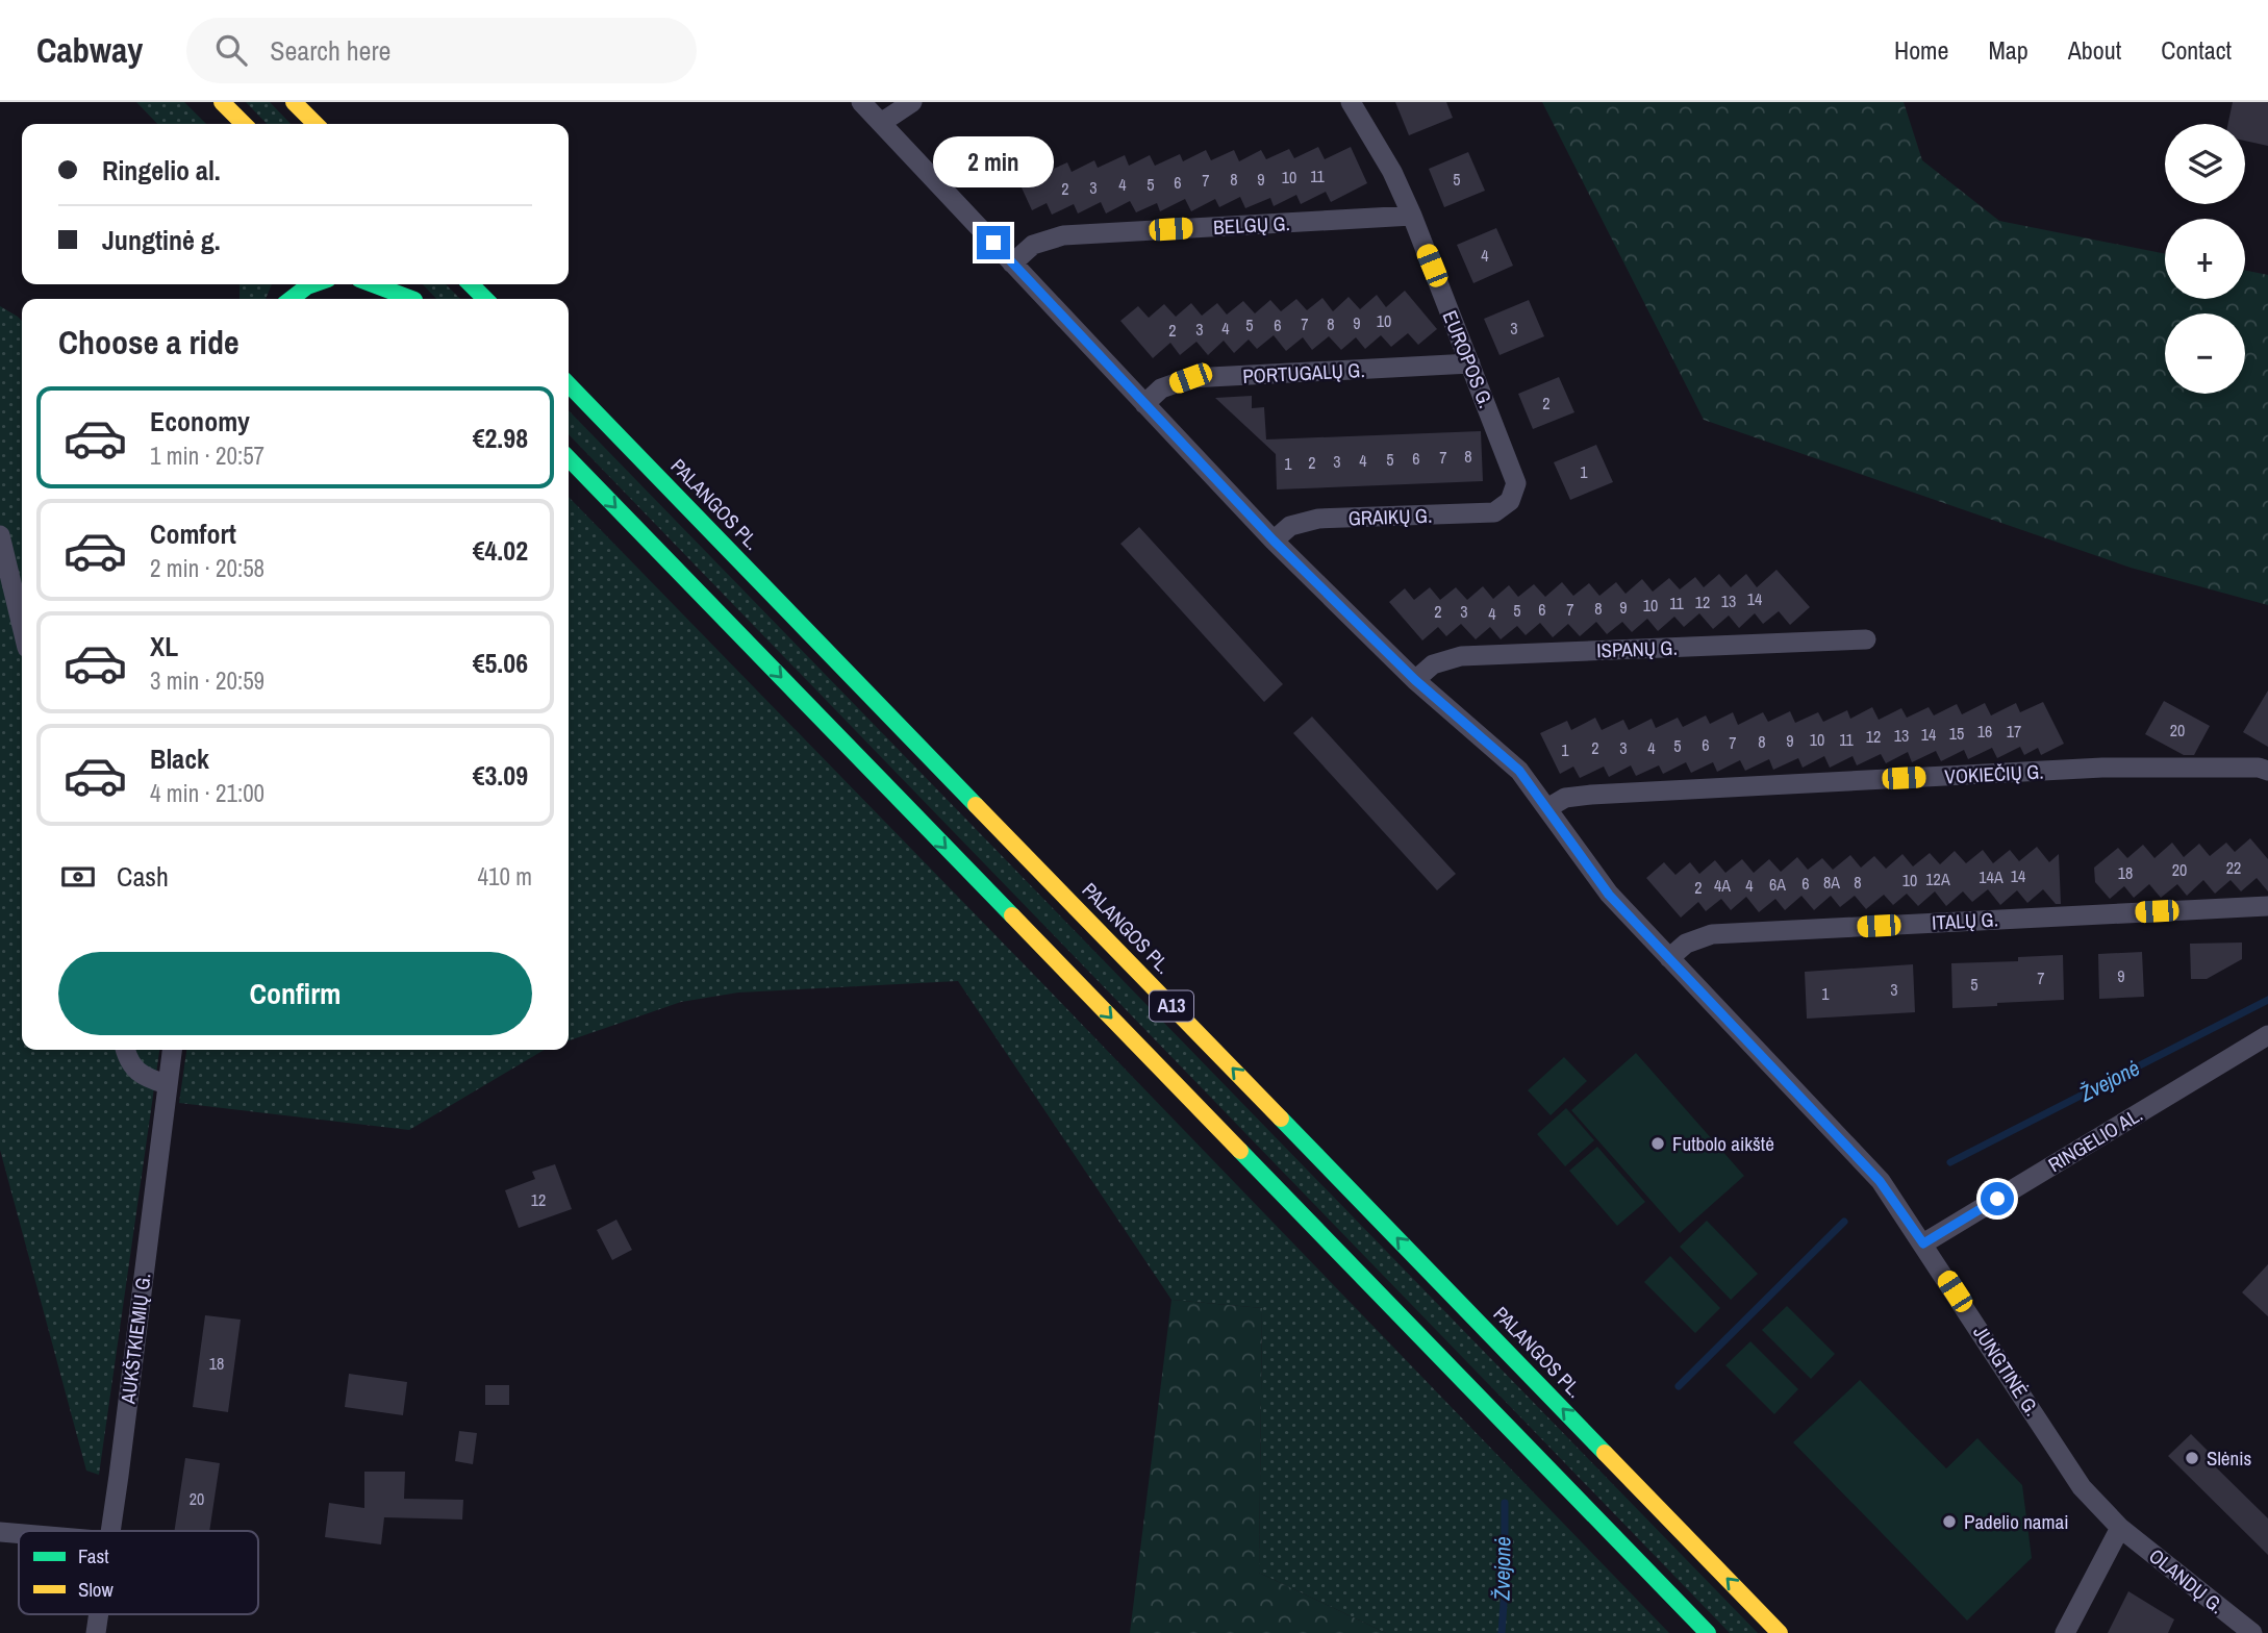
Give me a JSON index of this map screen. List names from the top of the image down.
{
  "streets": {
    "highway": ["PALANGOS PL.", "A13"],
    "street": [
      "BELGŲ G.",
      "EUROPOS G.",
      "PORTUGALŲ G.",
      "GRAIKŲ G.",
      "ISPANŲ G.",
      "VOKIEČIŲ G.",
      "ITALŲ G.",
      "RINGELIO AL.",
      "AUKŠTKIEMIŲ G.",
      "JUNGTINĖ G.",
      "OLANDŲ G."
    ]
  },
  "crossings": [
    ["BELGŲ G.", "EUROPOS G."],
    ["BELGŲ G.", "JUNGTINĖ G."],
    ["EUROPOS G.", "PORTUGALŲ G."],
    ["EUROPOS G.", "GRAIKŲ G."],
    ["PORTUGALŲ G.", "JUNGTINĖ G."],
    ["GRAIKŲ G.", "JUNGTINĖ G."],
    ["ISPANŲ G.", "JUNGTINĖ G."],
    ["VOKIEČIŲ G.", "JUNGTINĖ G."],
    ["ITALŲ G.", "JUNGTINĖ G."],
    ["RINGELIO AL.", "JUNGTINĖ G."],
    ["JUNGTINĖ G.", "OLANDŲ G."]
  ],
  "water": ["Žvejonė"],
  "places": ["Futbolo aikštė", "Slėnis", "Padelio namai"],
  "house_numbers": [
    "11",
    "10",
    "8",
    "9",
    "5",
    "7",
    "6",
    "4",
    "5",
    "3",
    "2",
    "4",
    "10",
    "9",
    "7",
    "8",
    "5",
    "6",
    "4",
    "3",
    "3",
    "2",
    "2",
    "8",
    "7",
    "6",
    "5",
    "4",
    "3",
    "2",
    "1",
    "1",
    "14",
    "13",
    "12",
    "11",
    "10",
    "9",
    "8",
    "6",
    "7",
    "5",
    "2",
    "3",
    "4",
    "20",
    "16",
    "17",
    "15",
    "14",
    "13",
    "12",
    "10",
    "11",
    "9",
    "8",
    "7",
    "6",
    "5",
    "2",
    "3",
    "4",
    "1",
    "22",
    "20",
    "18",
    "14",
    "14A",
    "12A",
    "10",
    "8A",
    "8",
    "6",
    "6A",
    "4A",
    "4",
    "2",
    "9",
    "7",
    "5",
    "3",
    "1",
    "12",
    "18",
    "20"
  ],
  "legend": ["Fast", "Slow"],
  "page": {
    "header": "Cabway",
    "search": "Search here",
    "nav": [
      "Home",
      "Map",
      "About",
      "Contact"
    ],
    "map_buttons": ["+", "−"],
    "banner": ["Ringelio al.", "Jungtinė g."],
    "bubble": "2 min",
    "heading": "Choose a ride",
    "list": [
      {
        "name": "Economy",
        "note": "1 min · 20:57",
        "value": "€2.98"
      },
      {
        "name": "Comfort",
        "note": "2 min · 20:58",
        "value": "€4.02"
      },
      {
        "name": "XL",
        "note": "3 min · 20:59",
        "value": "€5.06"
      },
      {
        "name": "Black",
        "note": "4 min · 21:00",
        "value": "€3.09"
      }
    ],
    "pay": ["Cash", "410 m"],
    "buttons": "Confirm"
  }
}
